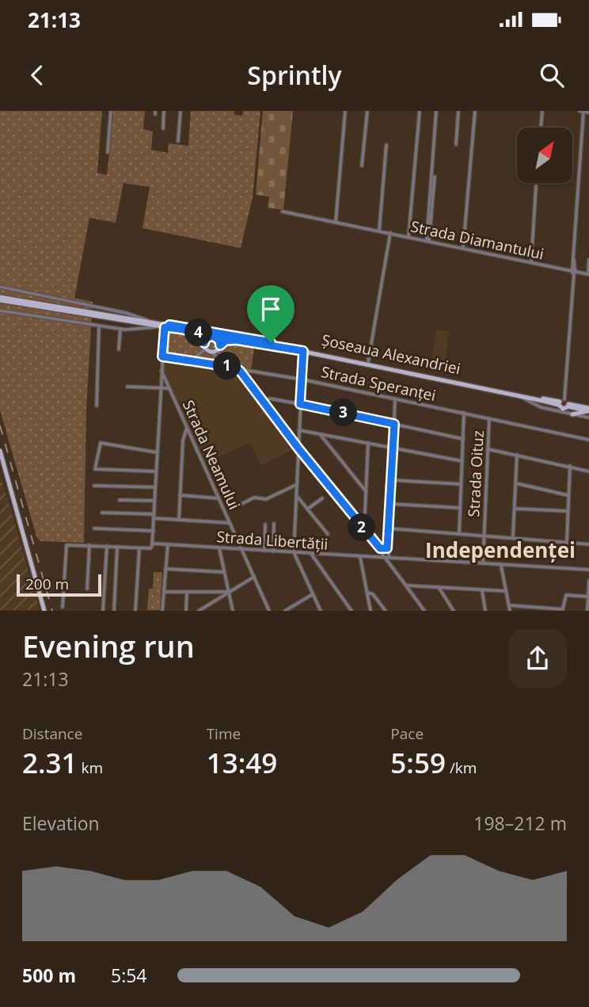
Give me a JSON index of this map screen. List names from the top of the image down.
{
  "streets": {
    "main road": ["Șoseaua Alexandriei"],
    "street": [
      "Strada Diamantului",
      "Strada Speranței",
      "Strada Neamului",
      "Strada Oituz",
      "Strada Libertății"
    ]
  },
  "crossings": [
    ["Strada Speranței", "Strada Oituz"],
    ["Strada Neamului", "Strada Libertății"],
    ["Strada Oituz", "Strada Libertății"]
  ],
  "districts": ["Independenței"],
  "scale_bar": "200 m",
  "north": "top right",
  "page": {
    "status": "21:13",
    "header": "Sprintly",
    "pins": [
      "4",
      "1",
      "3",
      "2"
    ],
    "scale": "200 m",
    "heading": ["Evening run", "21:13"],
    "stats": [
      ["Distance", "2.31 km"],
      ["Time", "13:49"],
      ["Pace", "5:59 /km"]
    ],
    "chart": ["Elevation", "198–212 m"],
    "list": [
      {
        "name": "500 m",
        "note": "5:54"
      }
    ]
  }
}
